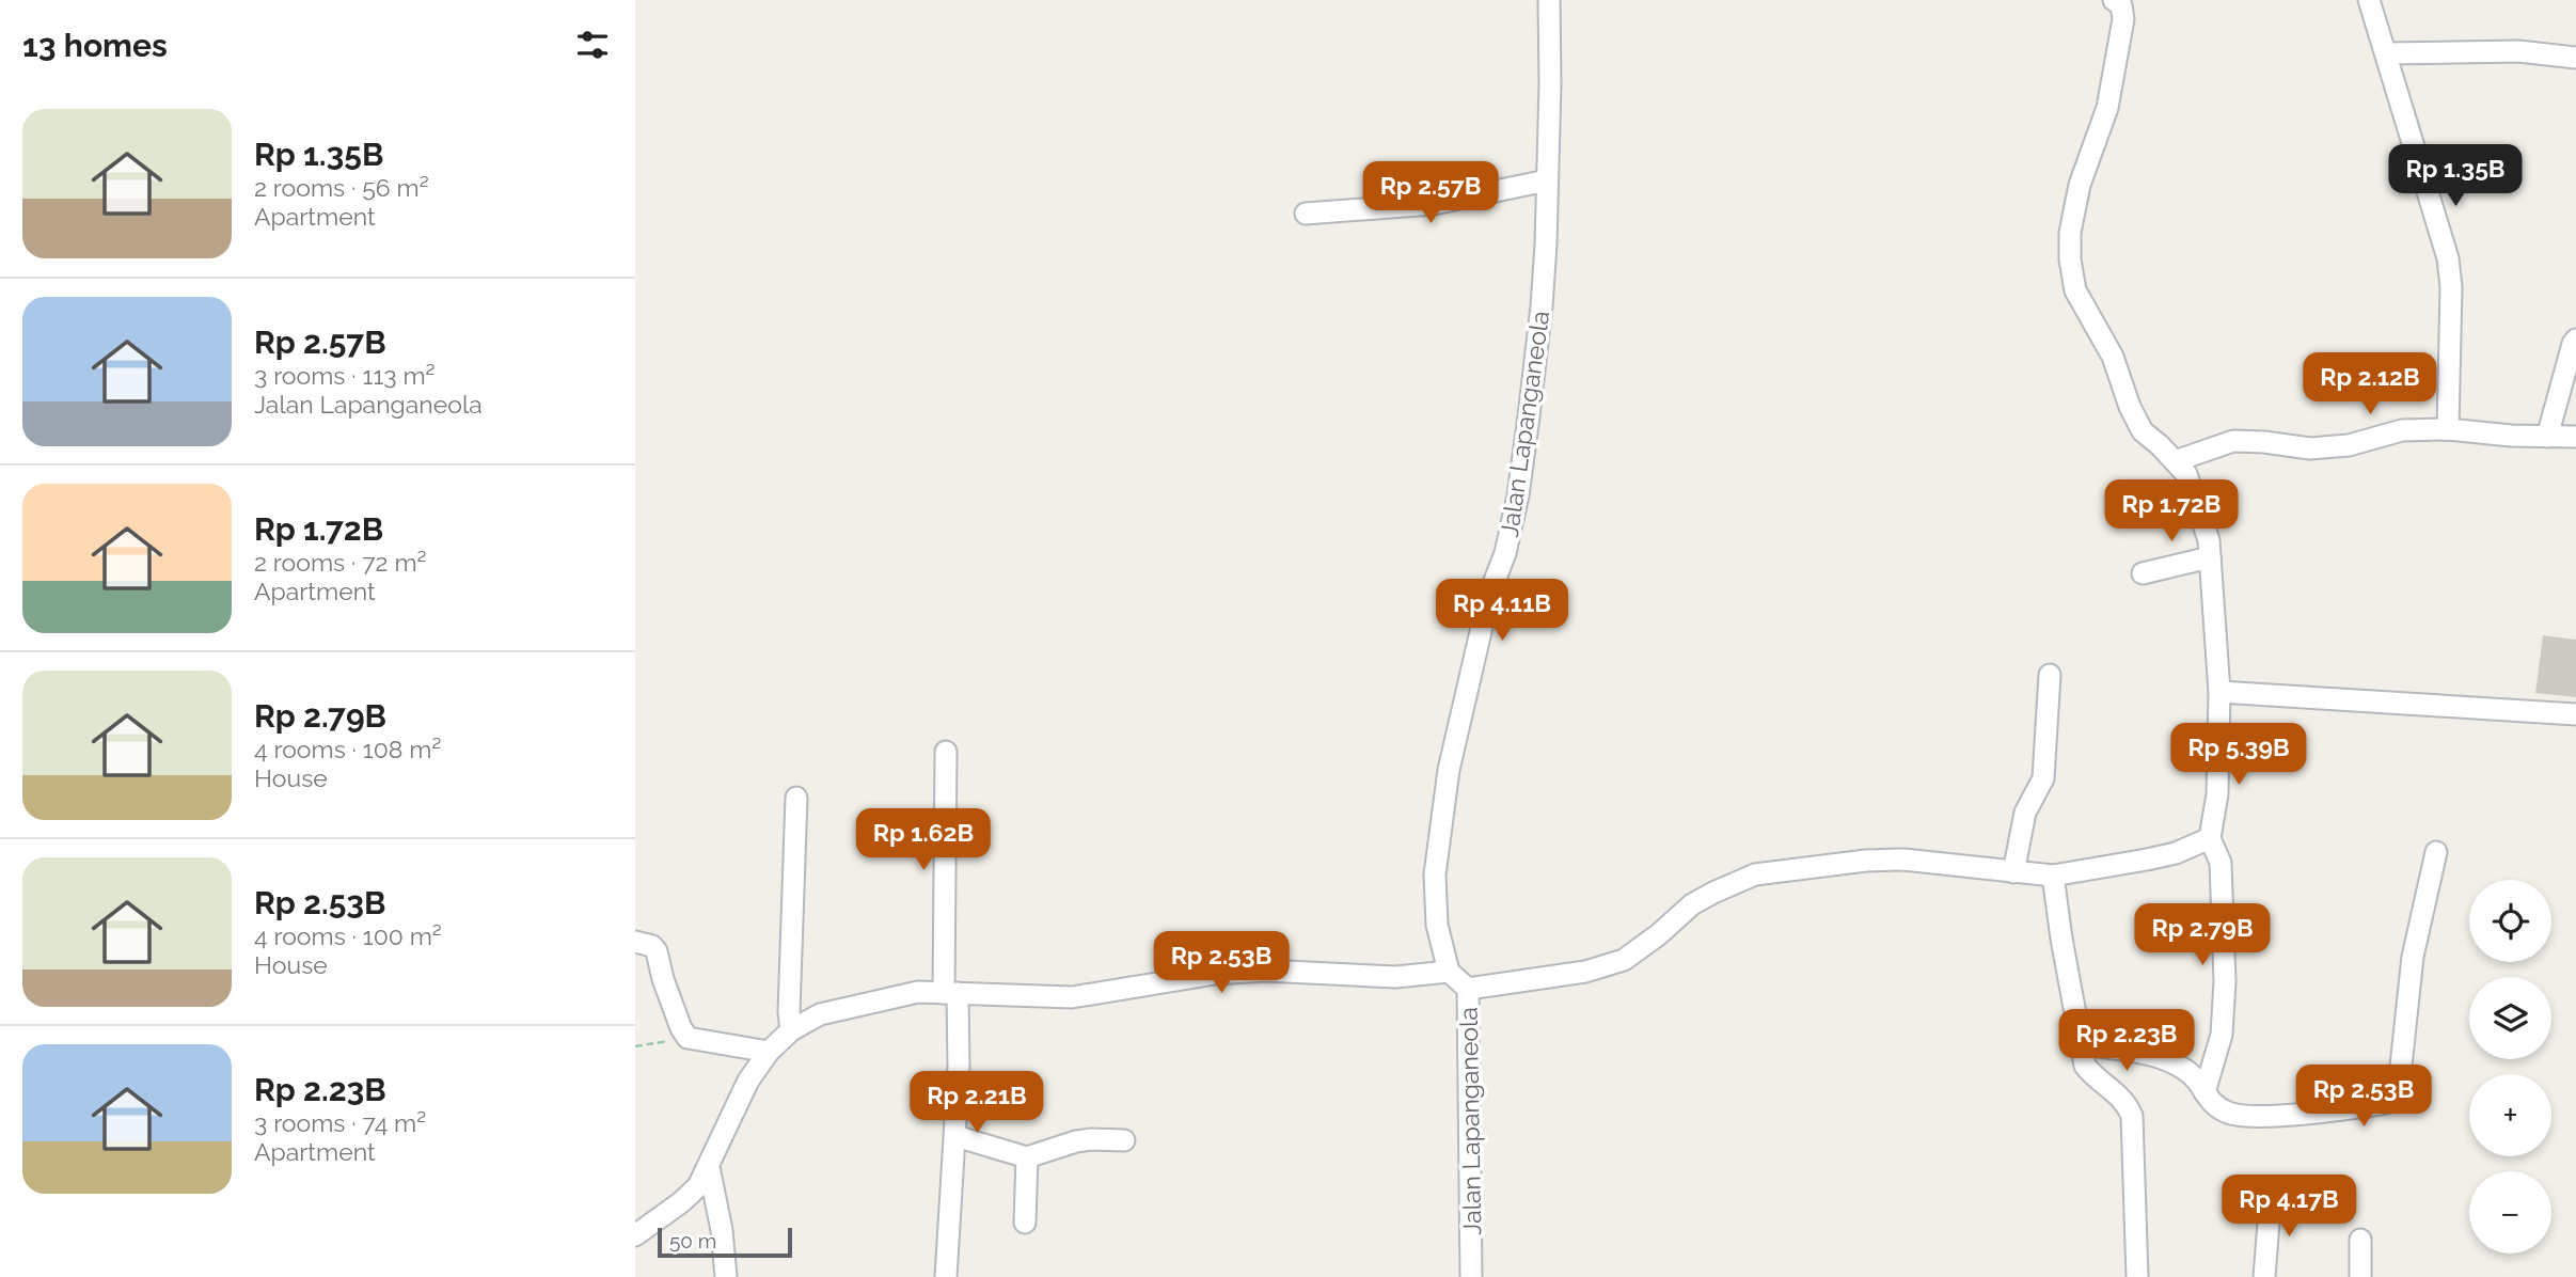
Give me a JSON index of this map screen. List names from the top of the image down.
{
  "streets": {
    "street": ["Jalan Lapanganeola"]
  },
  "scale_bar": "50 m",
  "page": {
    "heading": "13 homes",
    "list": [
      {
        "name": "Rp 1.35B",
        "note": "2 rooms · 56 m² · Apartment"
      },
      {
        "name": "Rp 2.57B",
        "note": "3 rooms · 113 m² · Jalan Lapanganeola"
      },
      {
        "name": "Rp 1.72B",
        "note": "2 rooms · 72 m² · Apartment"
      },
      {
        "name": "Rp 2.79B",
        "note": "4 rooms · 108 m² · House"
      },
      {
        "name": "Rp 2.53B",
        "note": "4 rooms · 100 m² · House"
      },
      {
        "name": "Rp 2.23B",
        "note": "3 rooms · 74 m² · Apartment"
      }
    ],
    "price": [
      "Rp 1.35B",
      "Rp 2.57B",
      "Rp 2.12B",
      "Rp 1.72B",
      "Rp 4.11B",
      "Rp 5.39B",
      "Rp 1.62B",
      "Rp 2.79B",
      "Rp 2.53B",
      "Rp 2.23B",
      "Rp 2.53B",
      "Rp 2.21B",
      "Rp 4.17B"
    ],
    "map_buttons": ["+", "−"],
    "scale": "50 m"
  }
}
